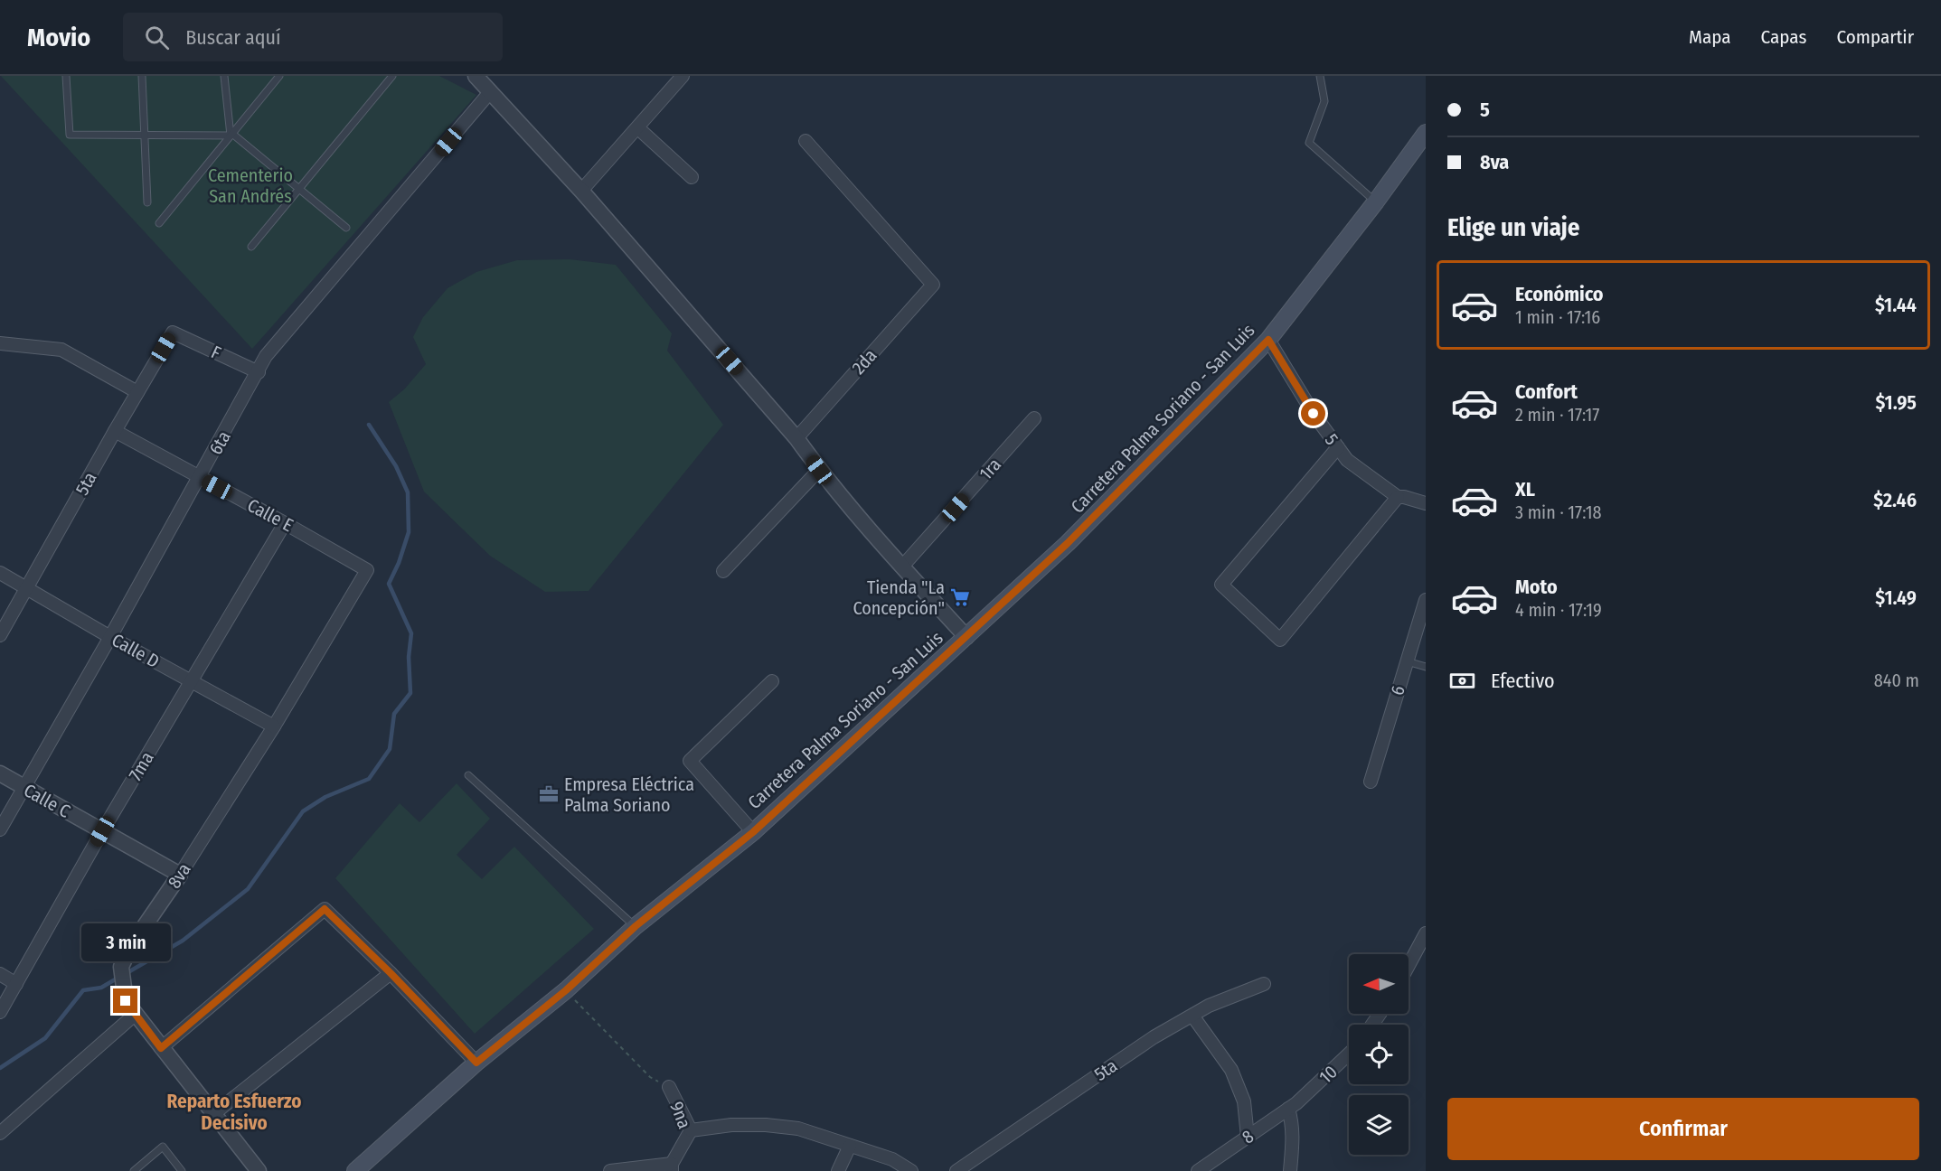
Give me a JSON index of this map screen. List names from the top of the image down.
{
  "streets": {
    "main road": ["Carretera Palma Soriano - San Luis"],
    "street": [
      "F",
      "2da",
      "5",
      "6ta",
      "1ra",
      "5ta",
      "Calle E",
      "Calle D",
      "6",
      "7ma",
      "Calle C",
      "8va",
      "10",
      "9na",
      "8"
    ]
  },
  "crossings": [
    ["F", "6ta"],
    ["F", "5ta"],
    ["Carretera Palma Soriano - San Luis", "5"],
    ["6ta", "Calle E"],
    ["6ta", "Calle D"],
    ["6ta", "Calle C"],
    ["5ta", "Calle E"],
    ["5ta", "Calle D"],
    ["Calle E", "7ma"],
    ["Calle E", "8va"],
    ["Calle D", "7ma"],
    ["Calle D", "8va"],
    ["7ma", "Calle C"],
    ["Calle C", "8va"],
    ["10", "8"]
  ],
  "districts": ["Reparto Esfuerzo Decisivo"],
  "parks": ["Cementerio San Andrés"],
  "places": {
    "supermarket": ["Tienda \"La Concepción\""],
    "office": ["Empresa Eléctrica Palma Soriano"]
  },
  "north": "left",
  "page": {
    "header": "Movio",
    "search": "Buscar aquí",
    "nav": ["Mapa", "Capas", "Compartir"],
    "banner": ["5", "8va"],
    "heading": "Elige un viaje",
    "list": [
      {
        "name": "Económico",
        "note": "1 min · 17:16",
        "value": "$1.44"
      },
      {
        "name": "Confort",
        "note": "2 min · 17:17",
        "value": "$1.95"
      },
      {
        "name": "XL",
        "note": "3 min · 17:18",
        "value": "$2.46"
      },
      {
        "name": "Moto",
        "note": "4 min · 17:19",
        "value": "$1.49"
      }
    ],
    "pay": ["Efectivo", "840 m"],
    "bubble": "3 min",
    "buttons": "Confirmar"
  }
}
